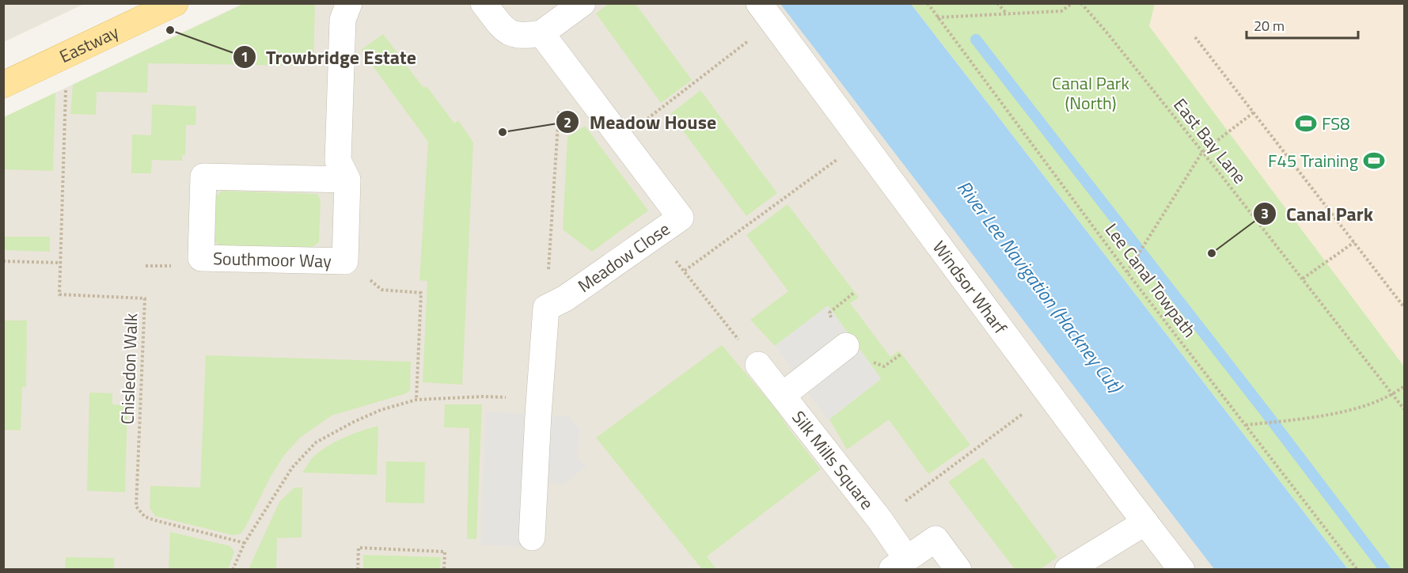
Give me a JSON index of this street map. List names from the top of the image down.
{
  "streets": {
    "main road": ["Eastway"],
    "street": [
      "Meadow Close",
      "Southmoor Way",
      "Windsor Wharf",
      "Silk Mills Square"
    ],
    "path": ["East Bay Lane", "Lee Canal Towpath", "Chisledon Walk"]
  },
  "water": ["River Lee Navigation (Hackney Cut)"],
  "parks": ["Canal Park (North)"],
  "places": {
    "other": ["Trowbridge Estate", "Meadow House", "Canal Park"],
    "sports": ["FS8", "F45 Training"]
  },
  "scale_bar": "20 m"
}
